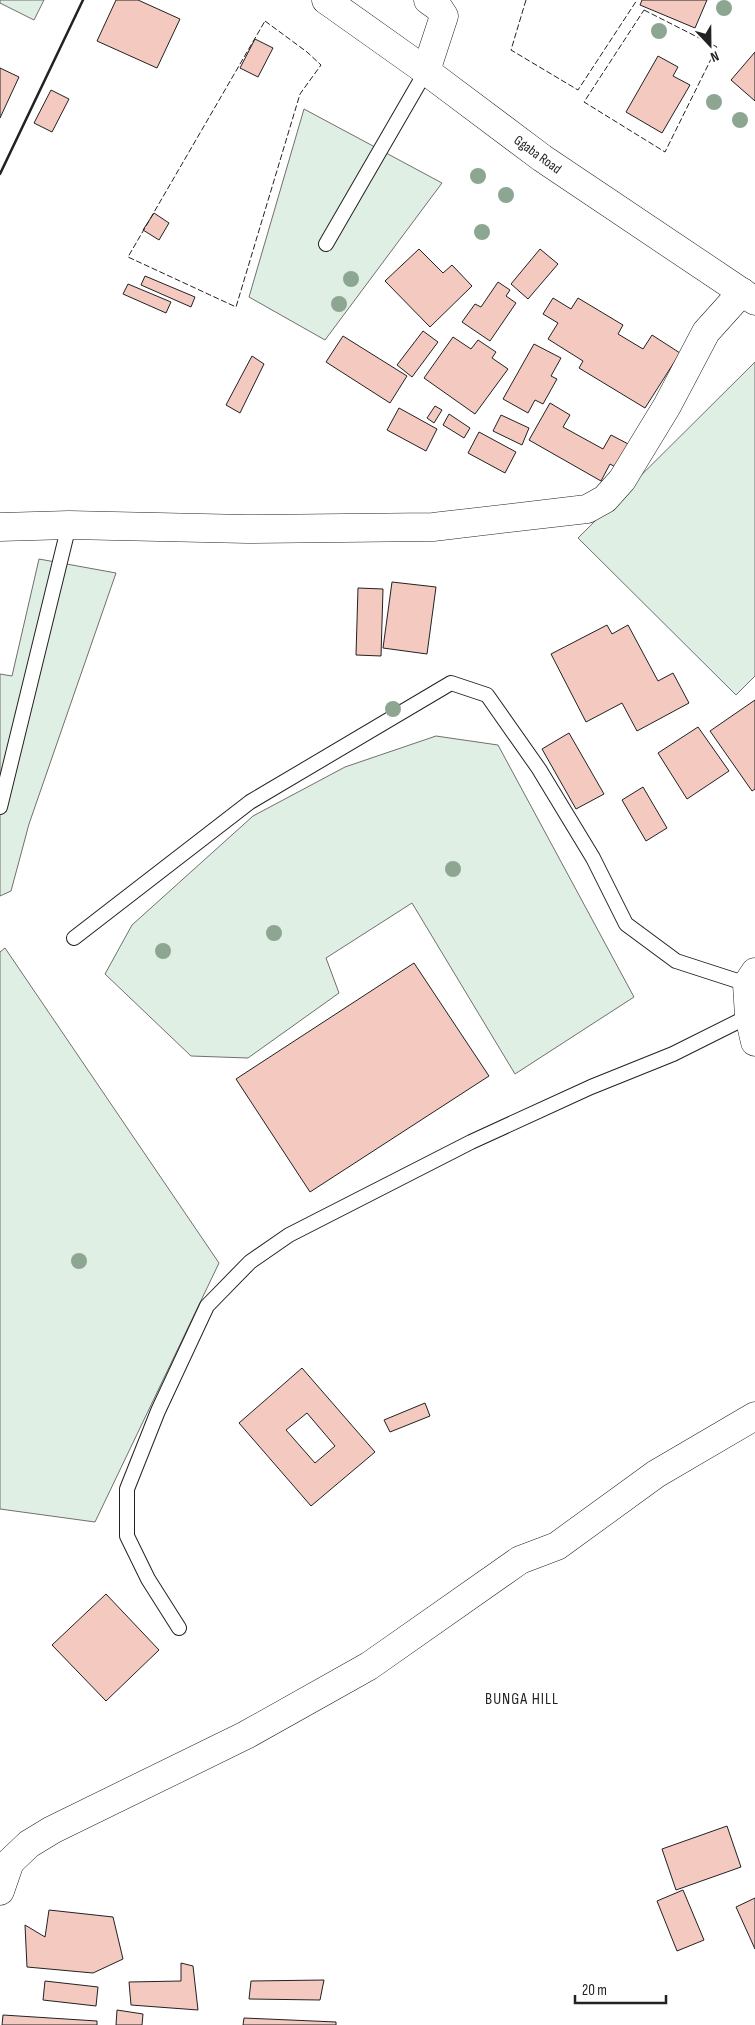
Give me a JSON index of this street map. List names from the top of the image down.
{
  "streets": {
    "street": ["Ggaba Road"]
  },
  "districts": ["BUNGA HILL"],
  "scale_bar": "20 m",
  "north": "bottom"
}
